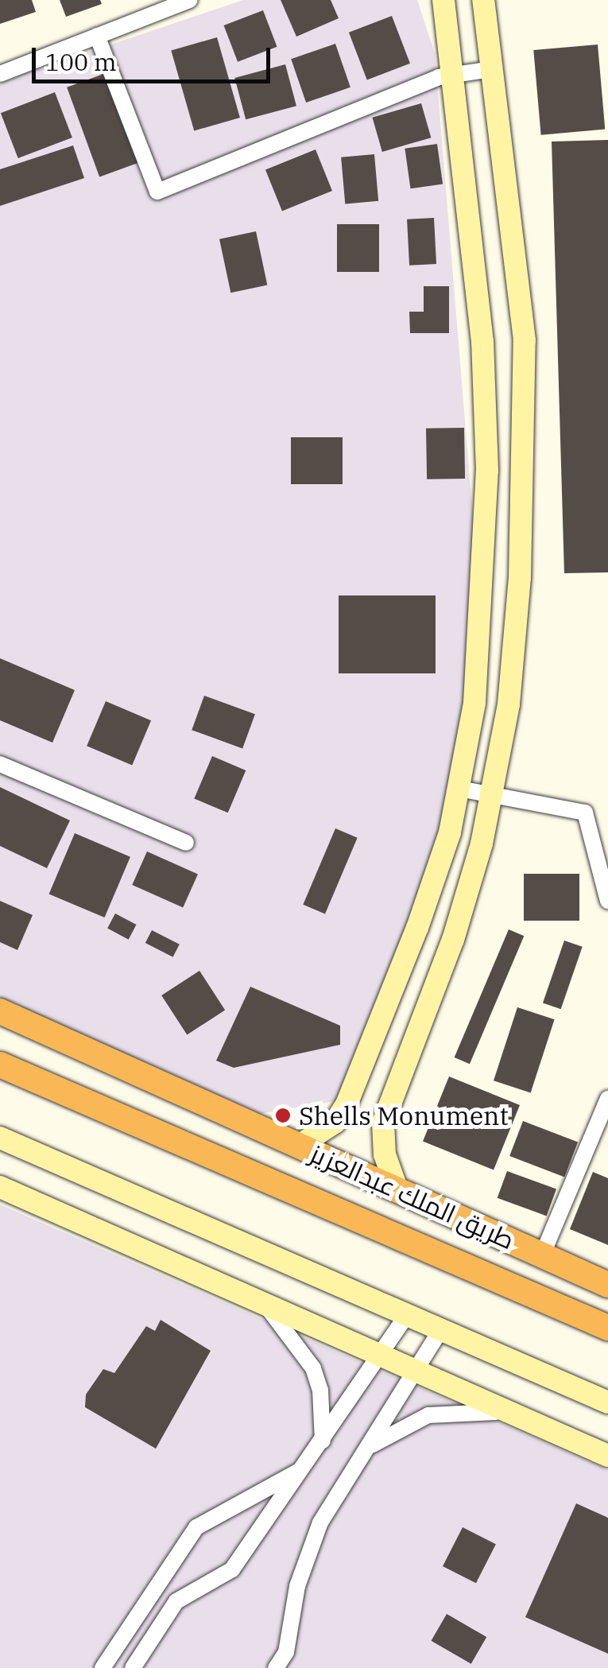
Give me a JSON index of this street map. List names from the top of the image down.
{
  "streets": {
    "highway": ["طريق الملك عبدالعزيز"]
  },
  "places": ["Shells Monument"],
  "scale_bar": "100 m"
}
